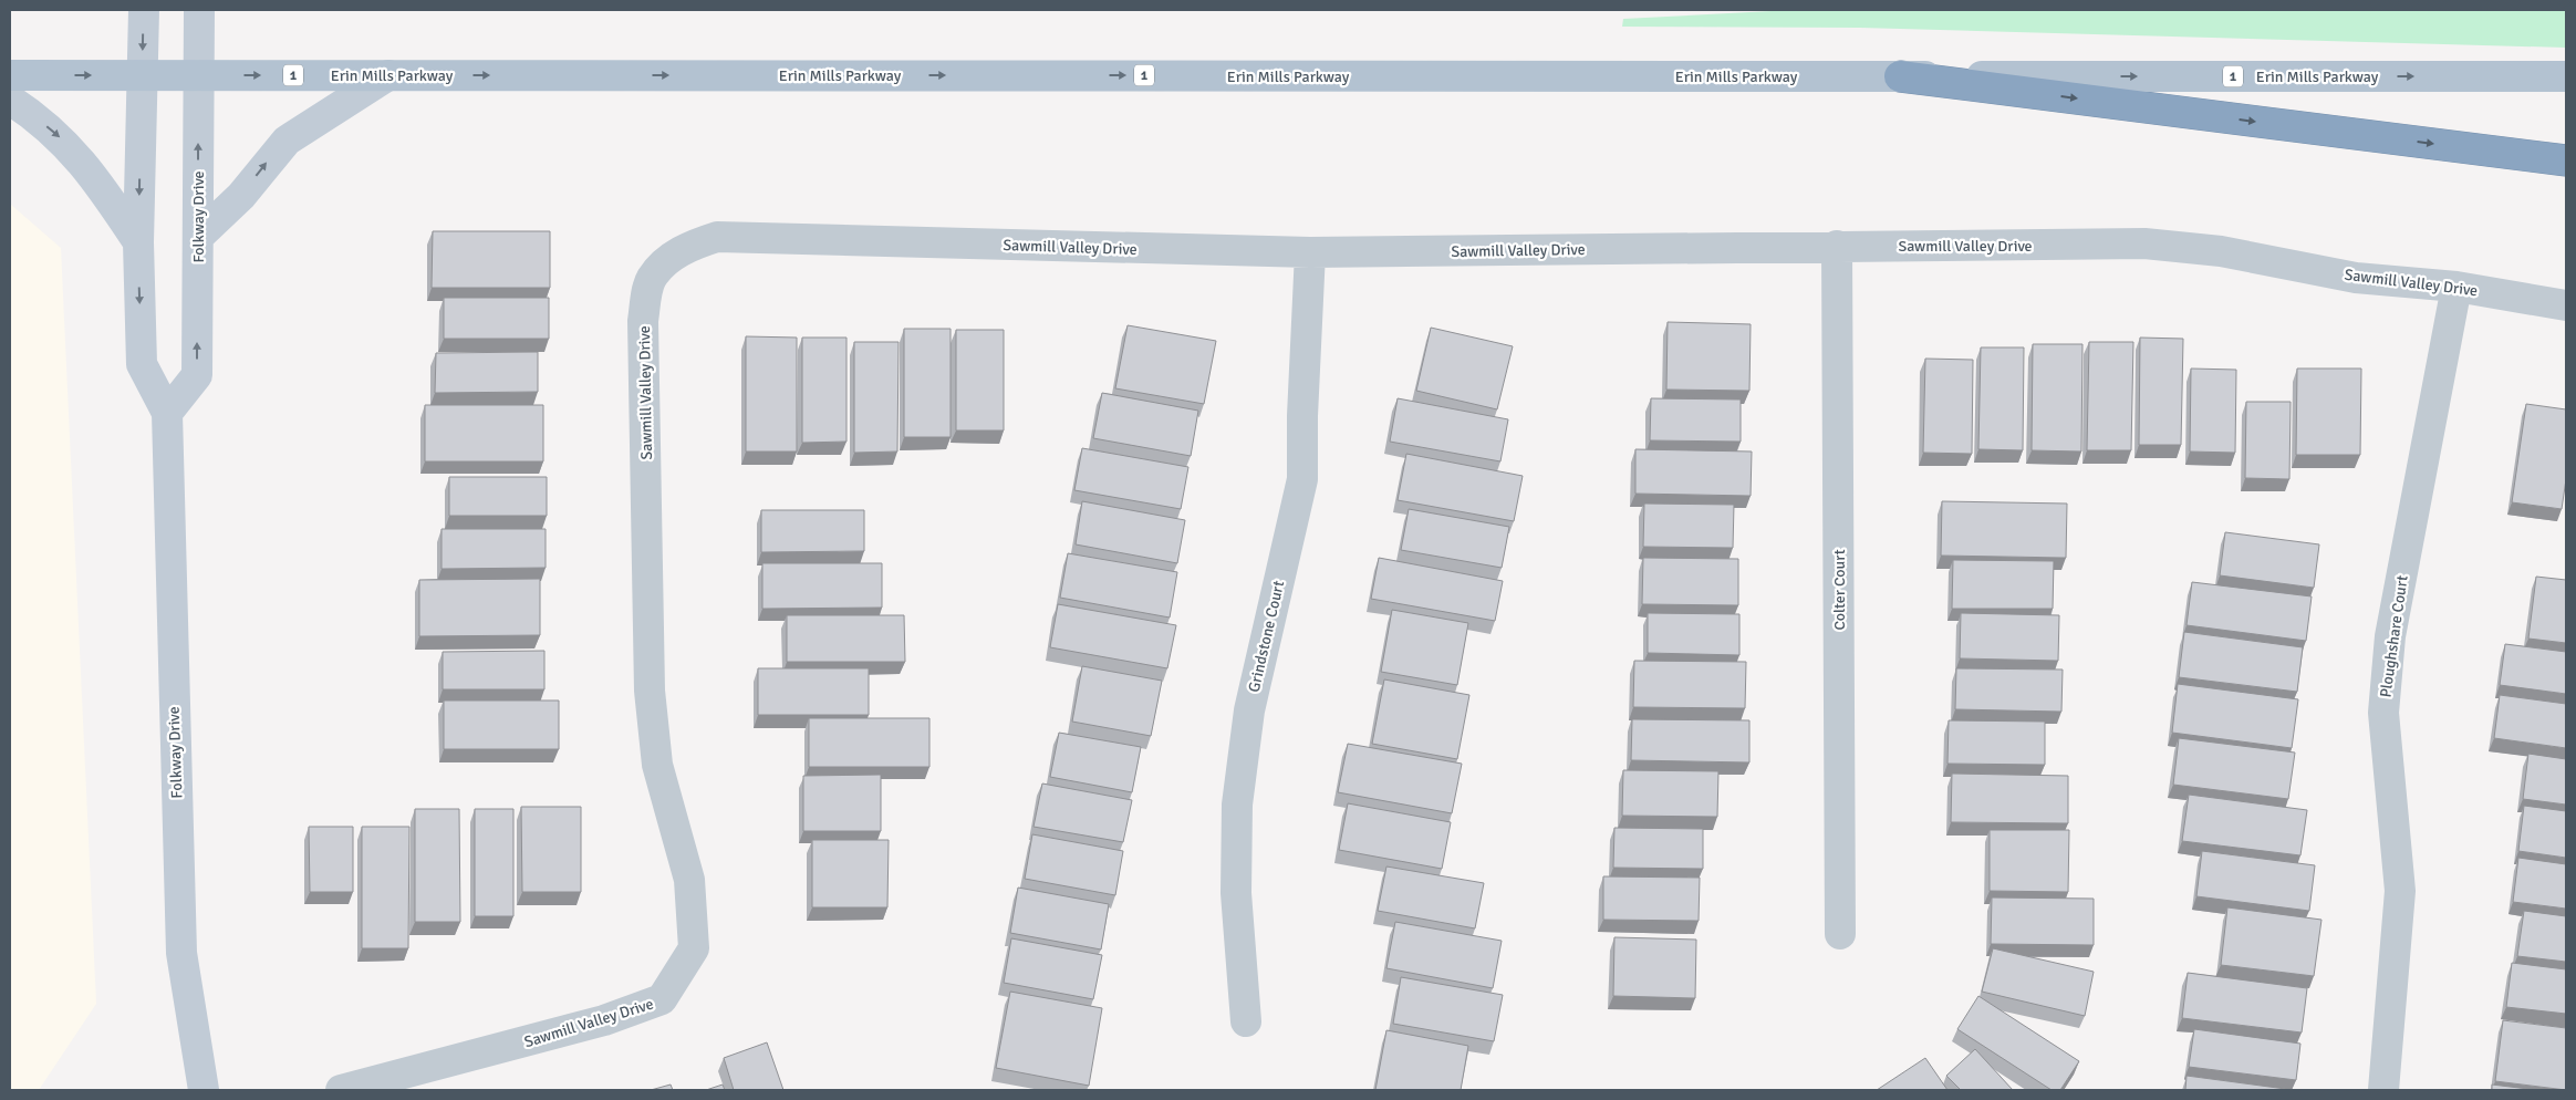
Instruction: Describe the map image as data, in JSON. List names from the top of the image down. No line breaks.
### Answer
{"streets":{"main road":["1","Erin Mills Parkway"],"street":["Folkway Drive","Sawmill Valley Drive","Colter Court","Grindstone Court","Ploughshare Court"]},"crossings":[["Erin Mills Parkway","Folkway Drive"],["Sawmill Valley Drive","Colter Court"],["Sawmill Valley Drive","Grindstone Court"],["Sawmill Valley Drive","Ploughshare Court"]],"one_way":["Erin Mills Parkway"]}
